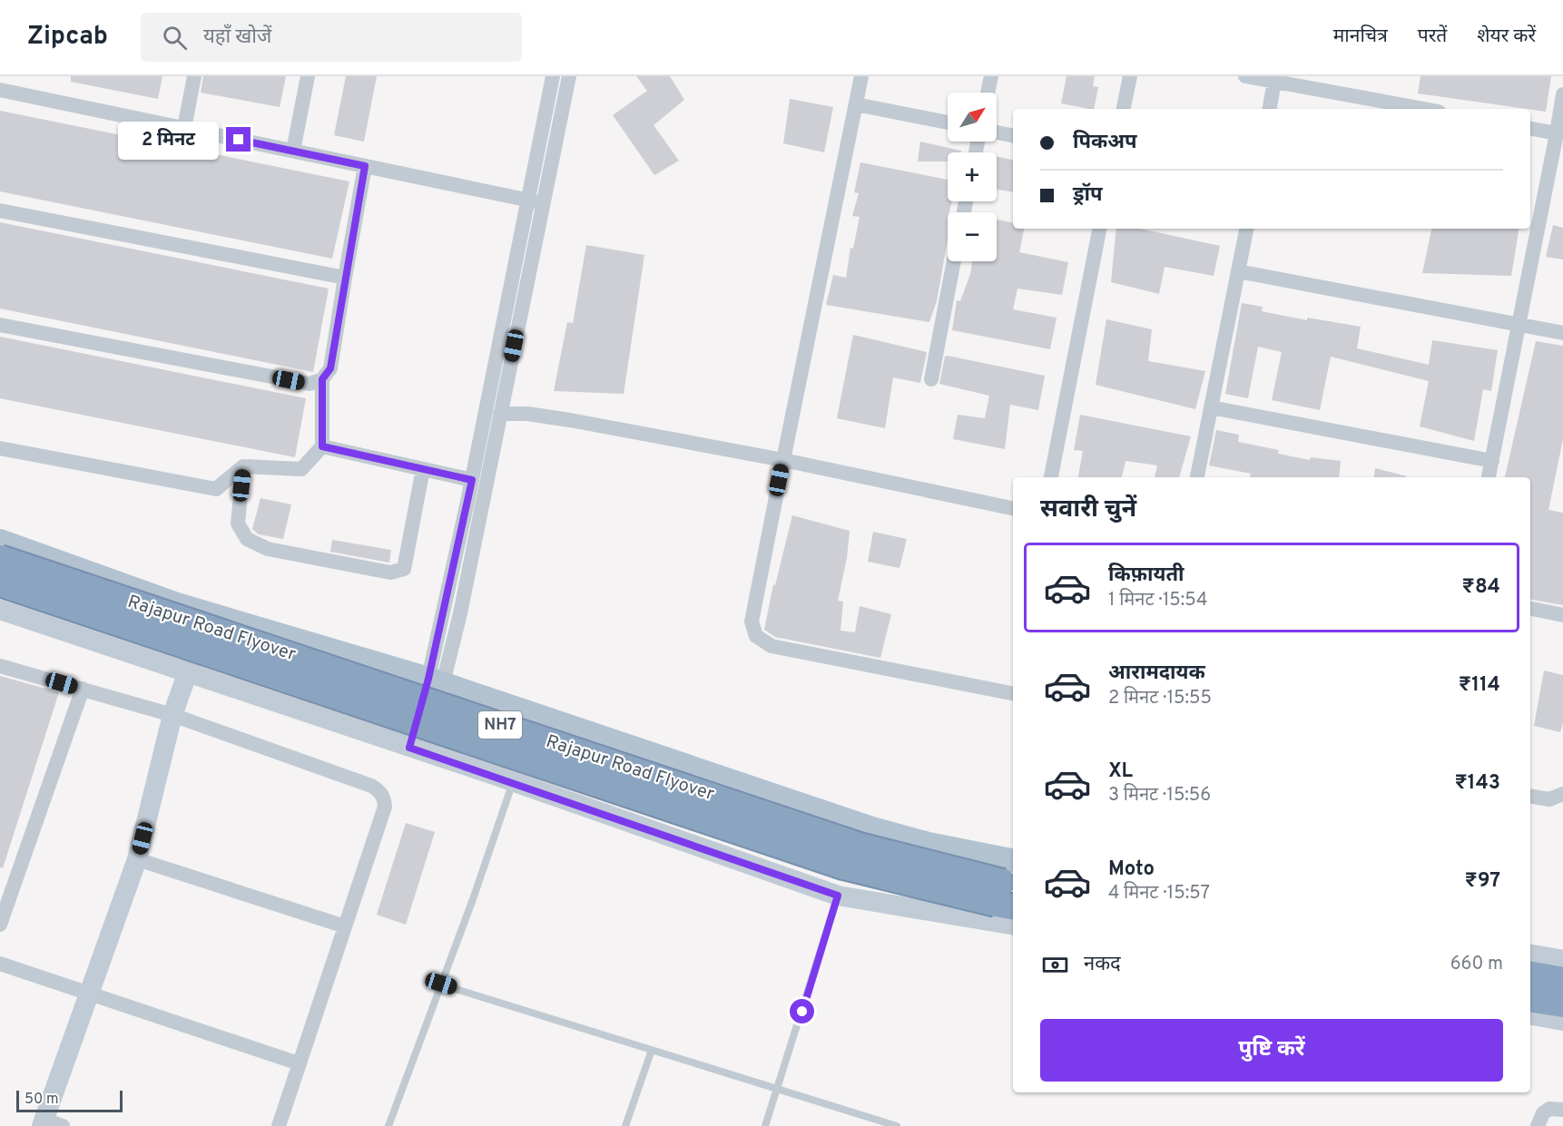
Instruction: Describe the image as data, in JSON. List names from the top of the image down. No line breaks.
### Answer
{"streets":{"highway":["Rajapur Road Flyover","NH7"]},"scale_bar":"50 m","north":"top right","page":{"header":"Zipcab","search":"यहाँ खोजें","nav":["मानचित्र","परतें","शेयर करें"],"map_buttons":["+","−"],"banner":["पिकअप","ड्रॉप"],"bubble":"2 मिनट","heading":"सवारी चुनें","list":[{"name":"किफ़ायती","note":"1 मिनट · 15:54","value":"₹84"},{"name":"आरामदायक","note":"2 मिनट · 15:55","value":"₹114"},{"name":"XL","note":"3 मिनट · 15:56","value":"₹143"},{"name":"Moto","note":"4 मिनट · 15:57","value":"₹97"}],"pay":["नकद","660 m"],"buttons":"पुष्टि करें","scale":"50 m"}}
